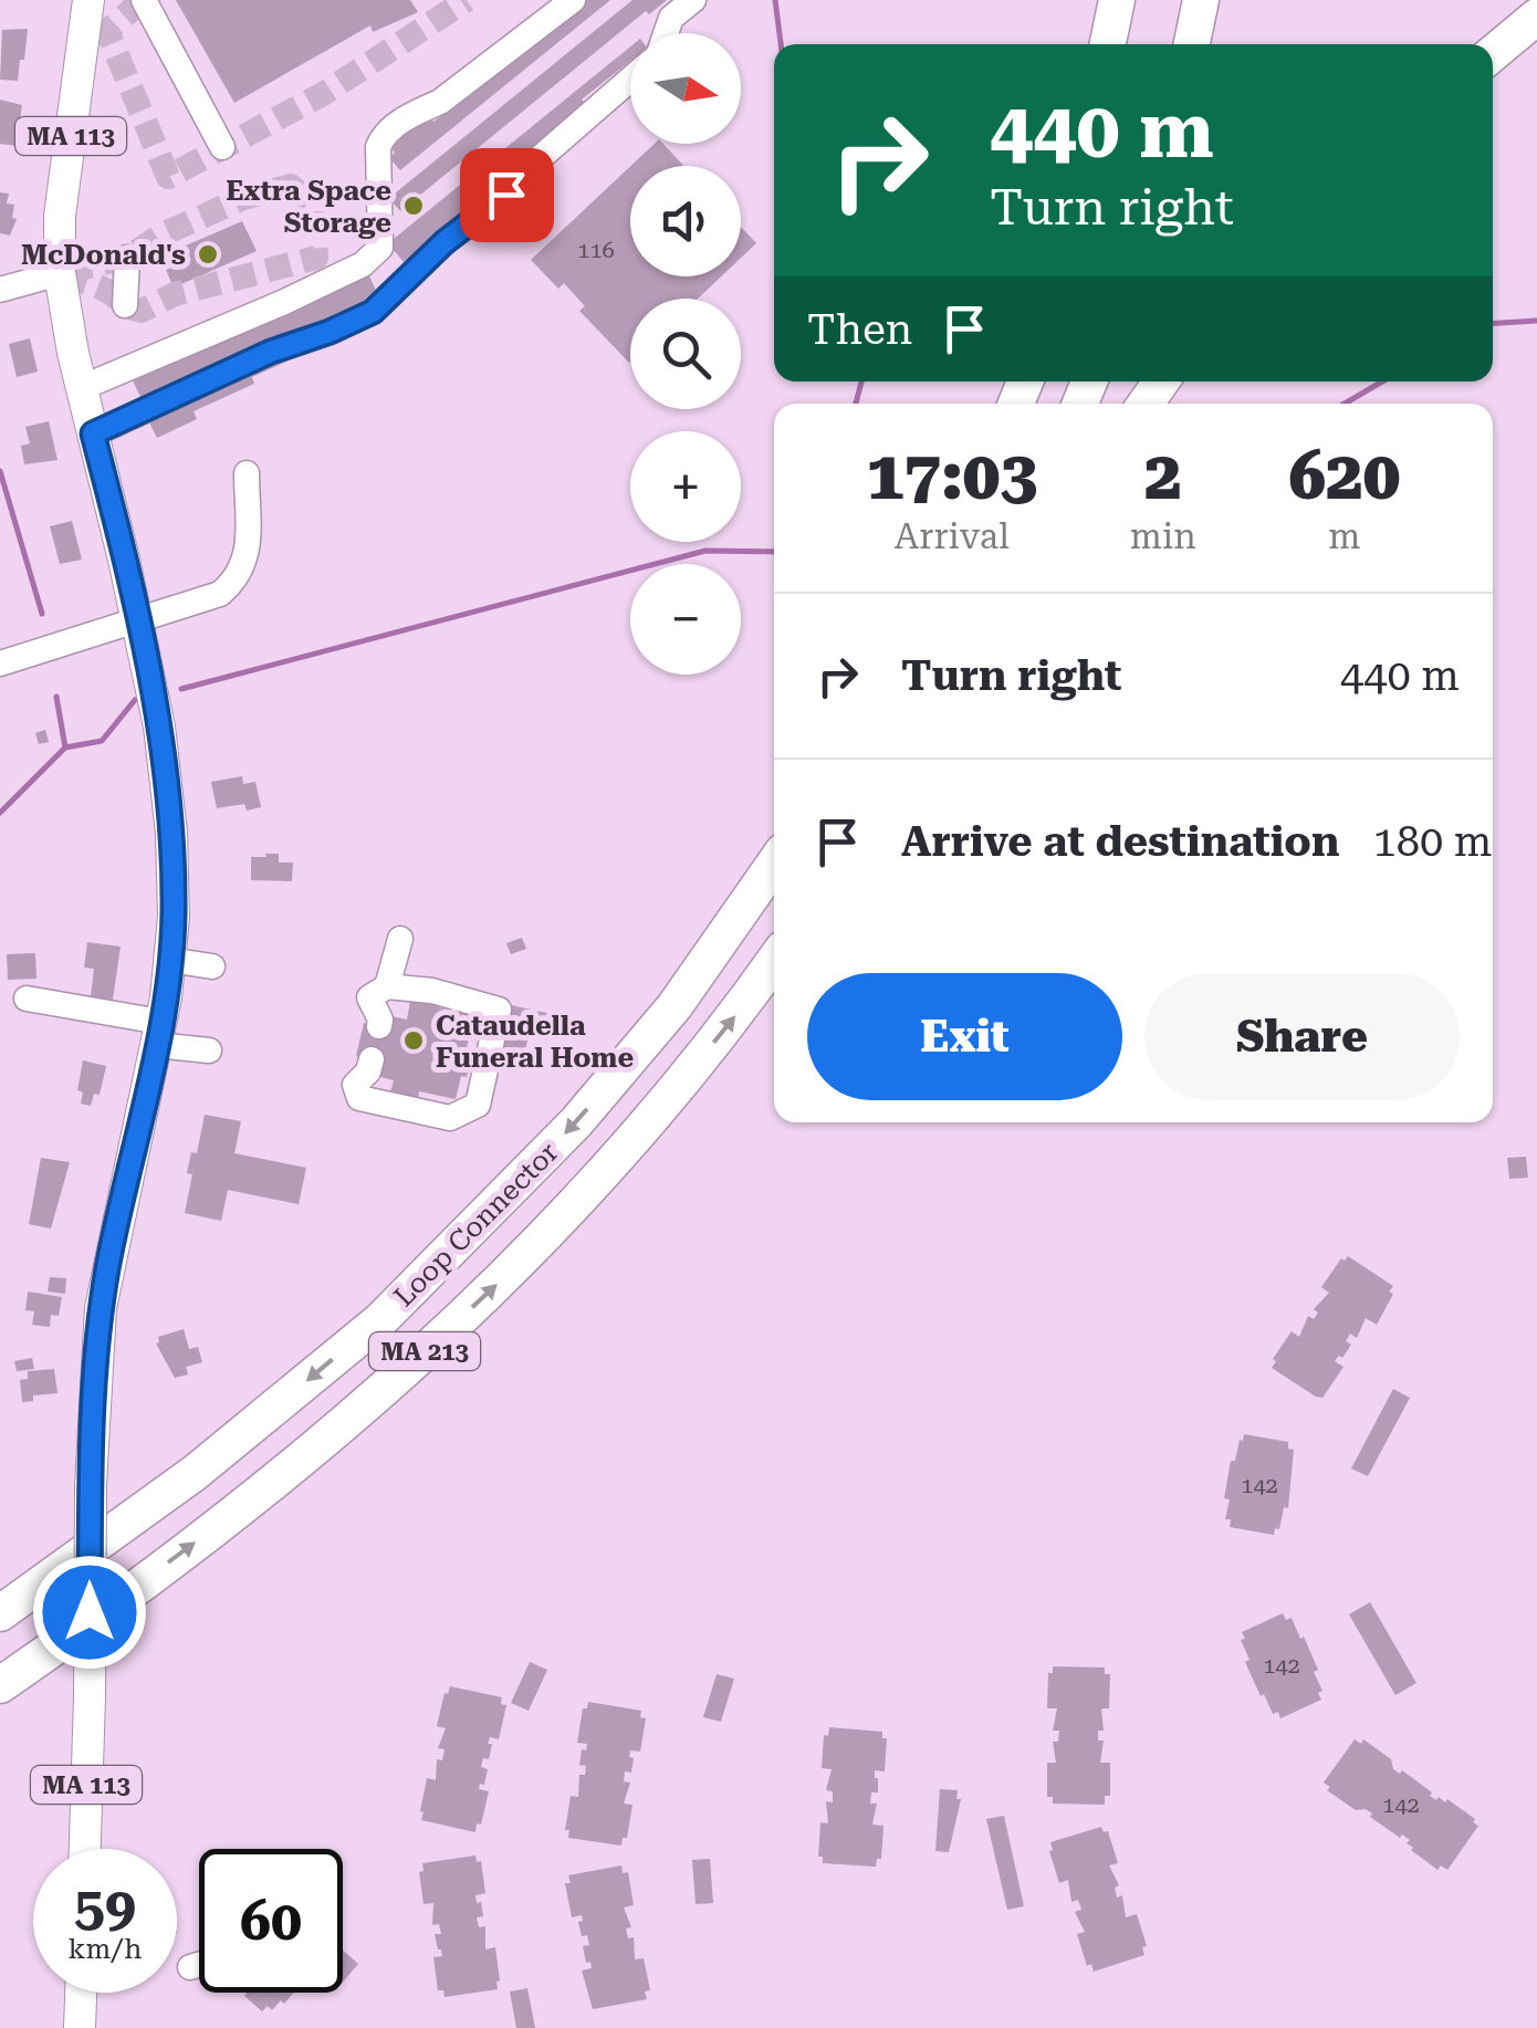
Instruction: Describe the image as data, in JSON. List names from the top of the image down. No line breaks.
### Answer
{"streets":{"highway":["Loop Connector","MA 213"],"main road":["MA 113"]},"places":["Extra Space Storage","McDonald's","Cataudella Funeral Home"],"house_numbers":["116","142","142","142"],"north":"right","page":{"map_buttons":["+","−"],"turn":["440 m","Turn right"],"then":"Then","eta":["17:03","Arrival","2","min","620","m"],"list":[{"name":"Turn right","value":"440 m"},{"name":"Arrive at destination","value":"180 m"}],"buttons":["Exit","Share"],"speed":"59 km/h","limit":"60"}}
